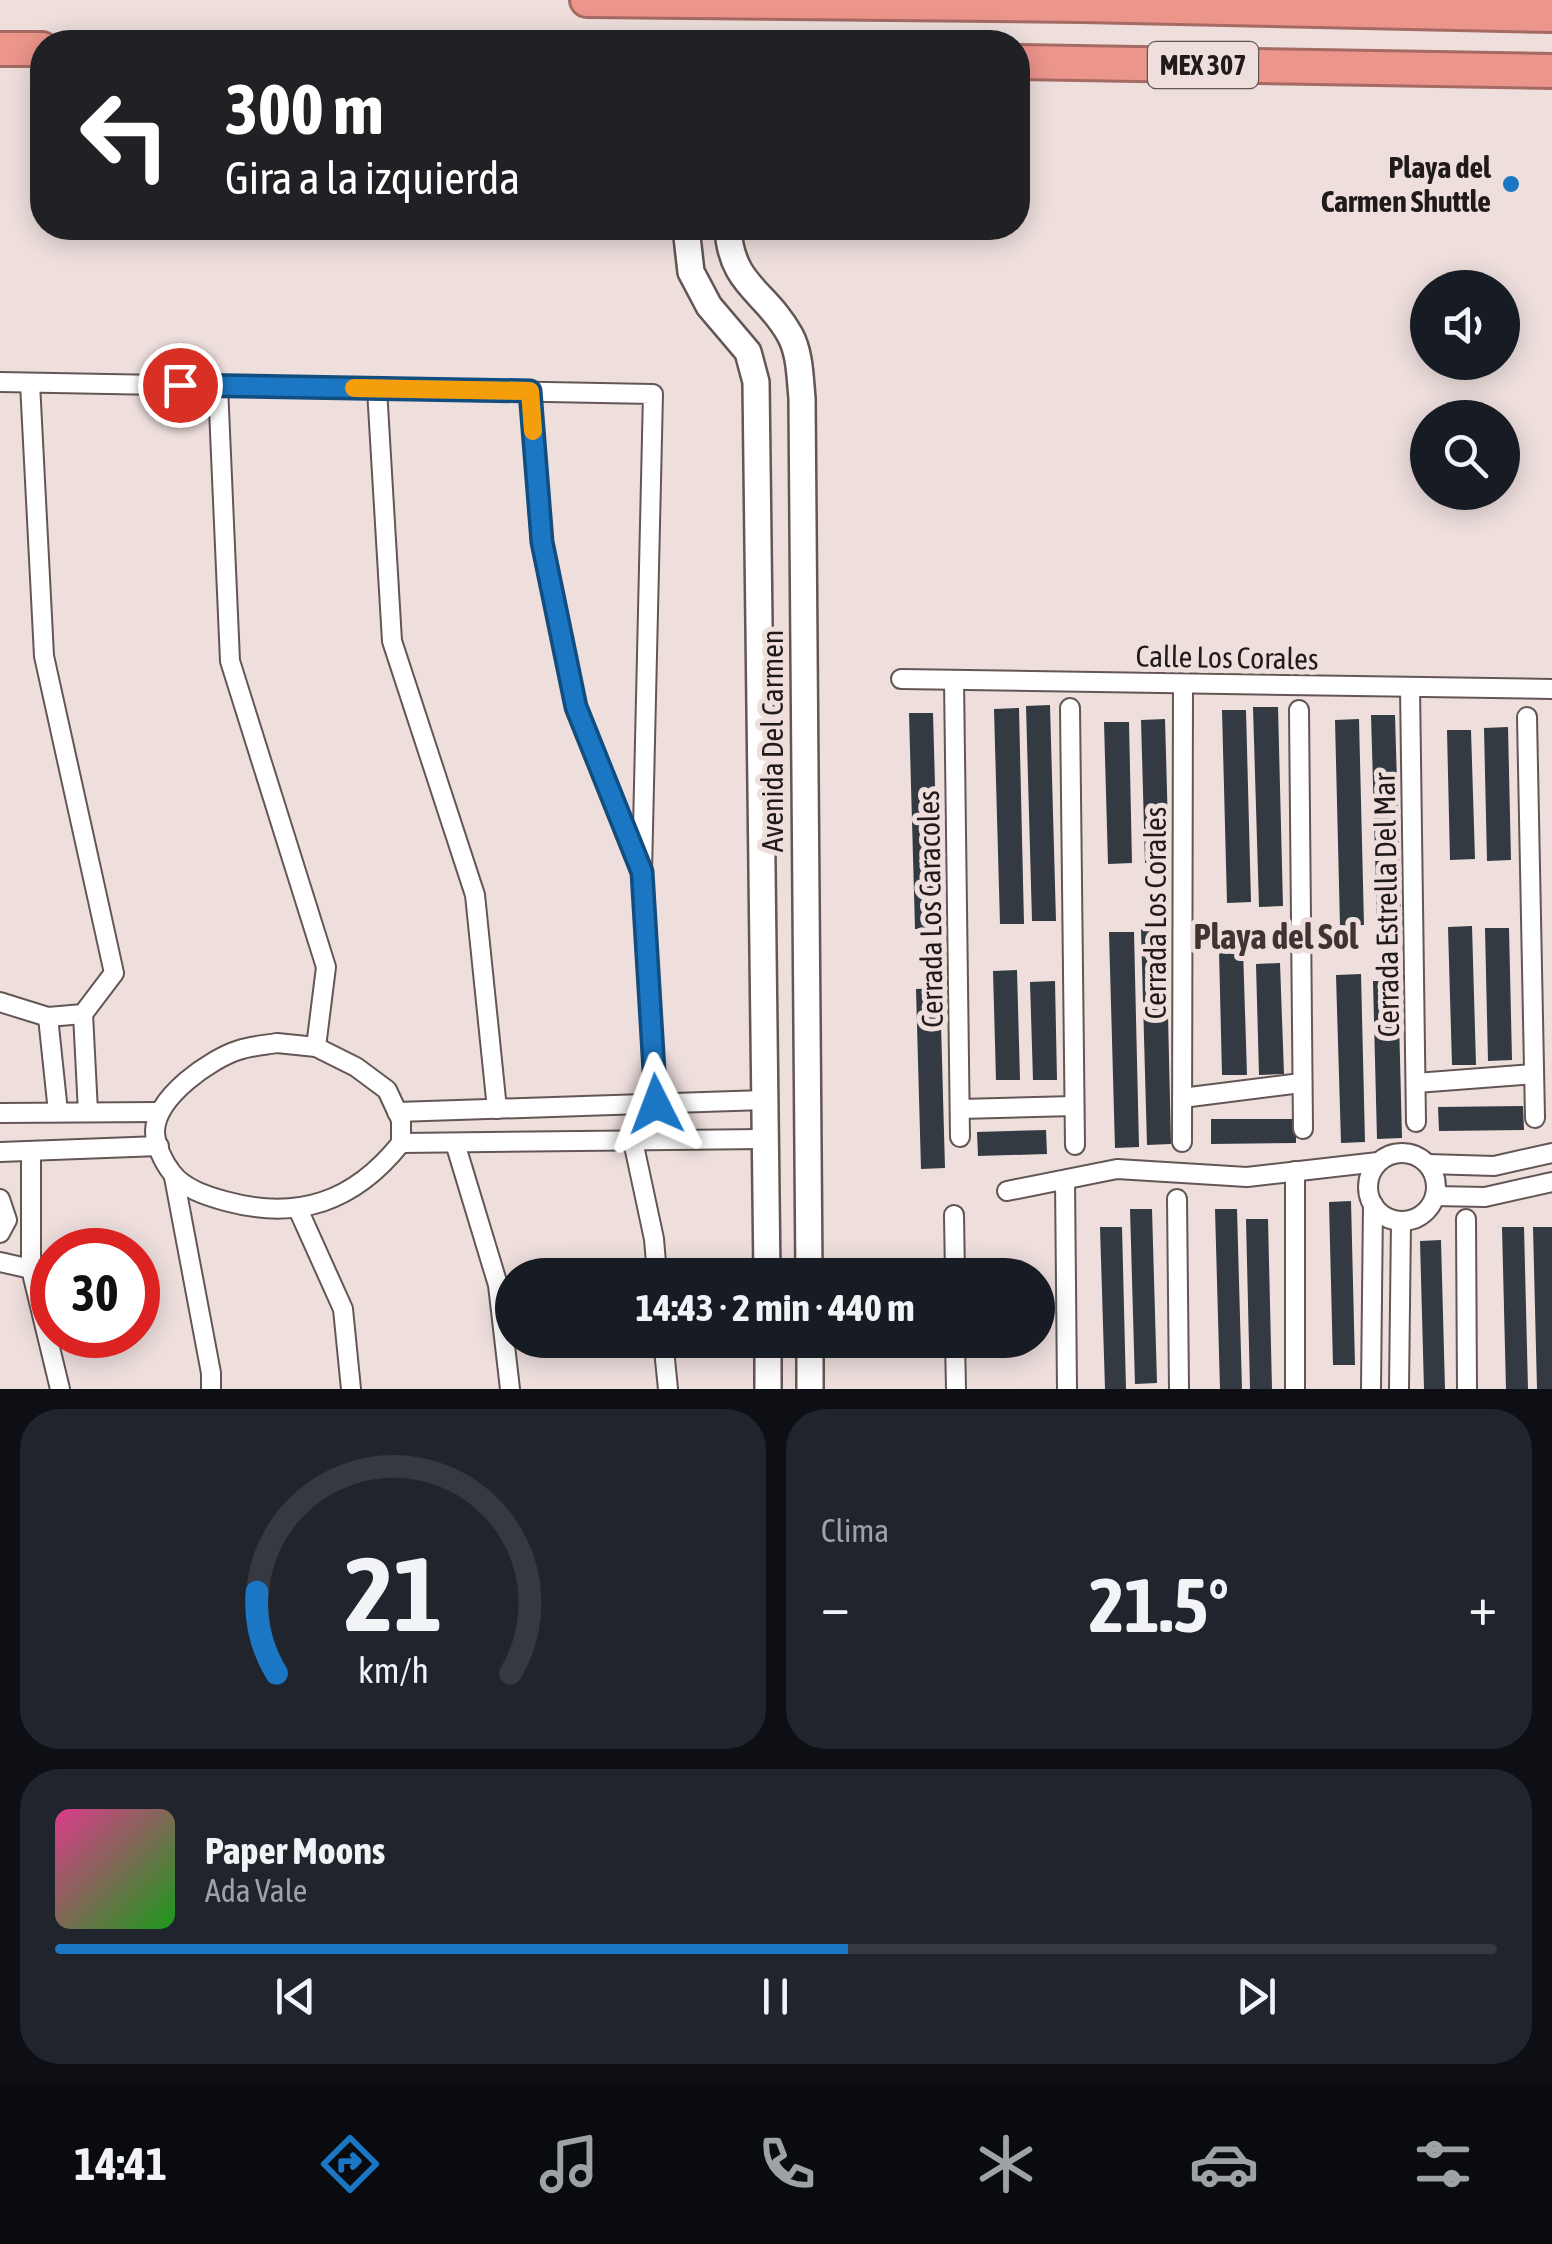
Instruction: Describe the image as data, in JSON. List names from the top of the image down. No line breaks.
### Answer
{"streets":{"highway":["MEX 307"],"main road":["Avenida Del Carmen"],"street":["Calle Los Corales","Cerrada Estrella Del Mar","Cerrada Los Caracoles","Cerrada Los Corales"]},"crossings":[["Calle Los Corales","Cerrada Estrella Del Mar"],["Calle Los Corales","Cerrada Los Caracoles"],["Calle Los Corales","Cerrada Los Corales"]],"districts":["Playa del Sol"],"places":["Playa del Carmen Shuttle"],"page":{"turn":["300 m","Gira a la izquierda"],"limit":"30","trip":"14:43 · 2 min · 440 m","tile":"Clima","heat":["−","21.5°","+"],"song":["Paper Moons","Ada Vale"],"tabs":"14:41","gauge":["21","km/h"]}}
